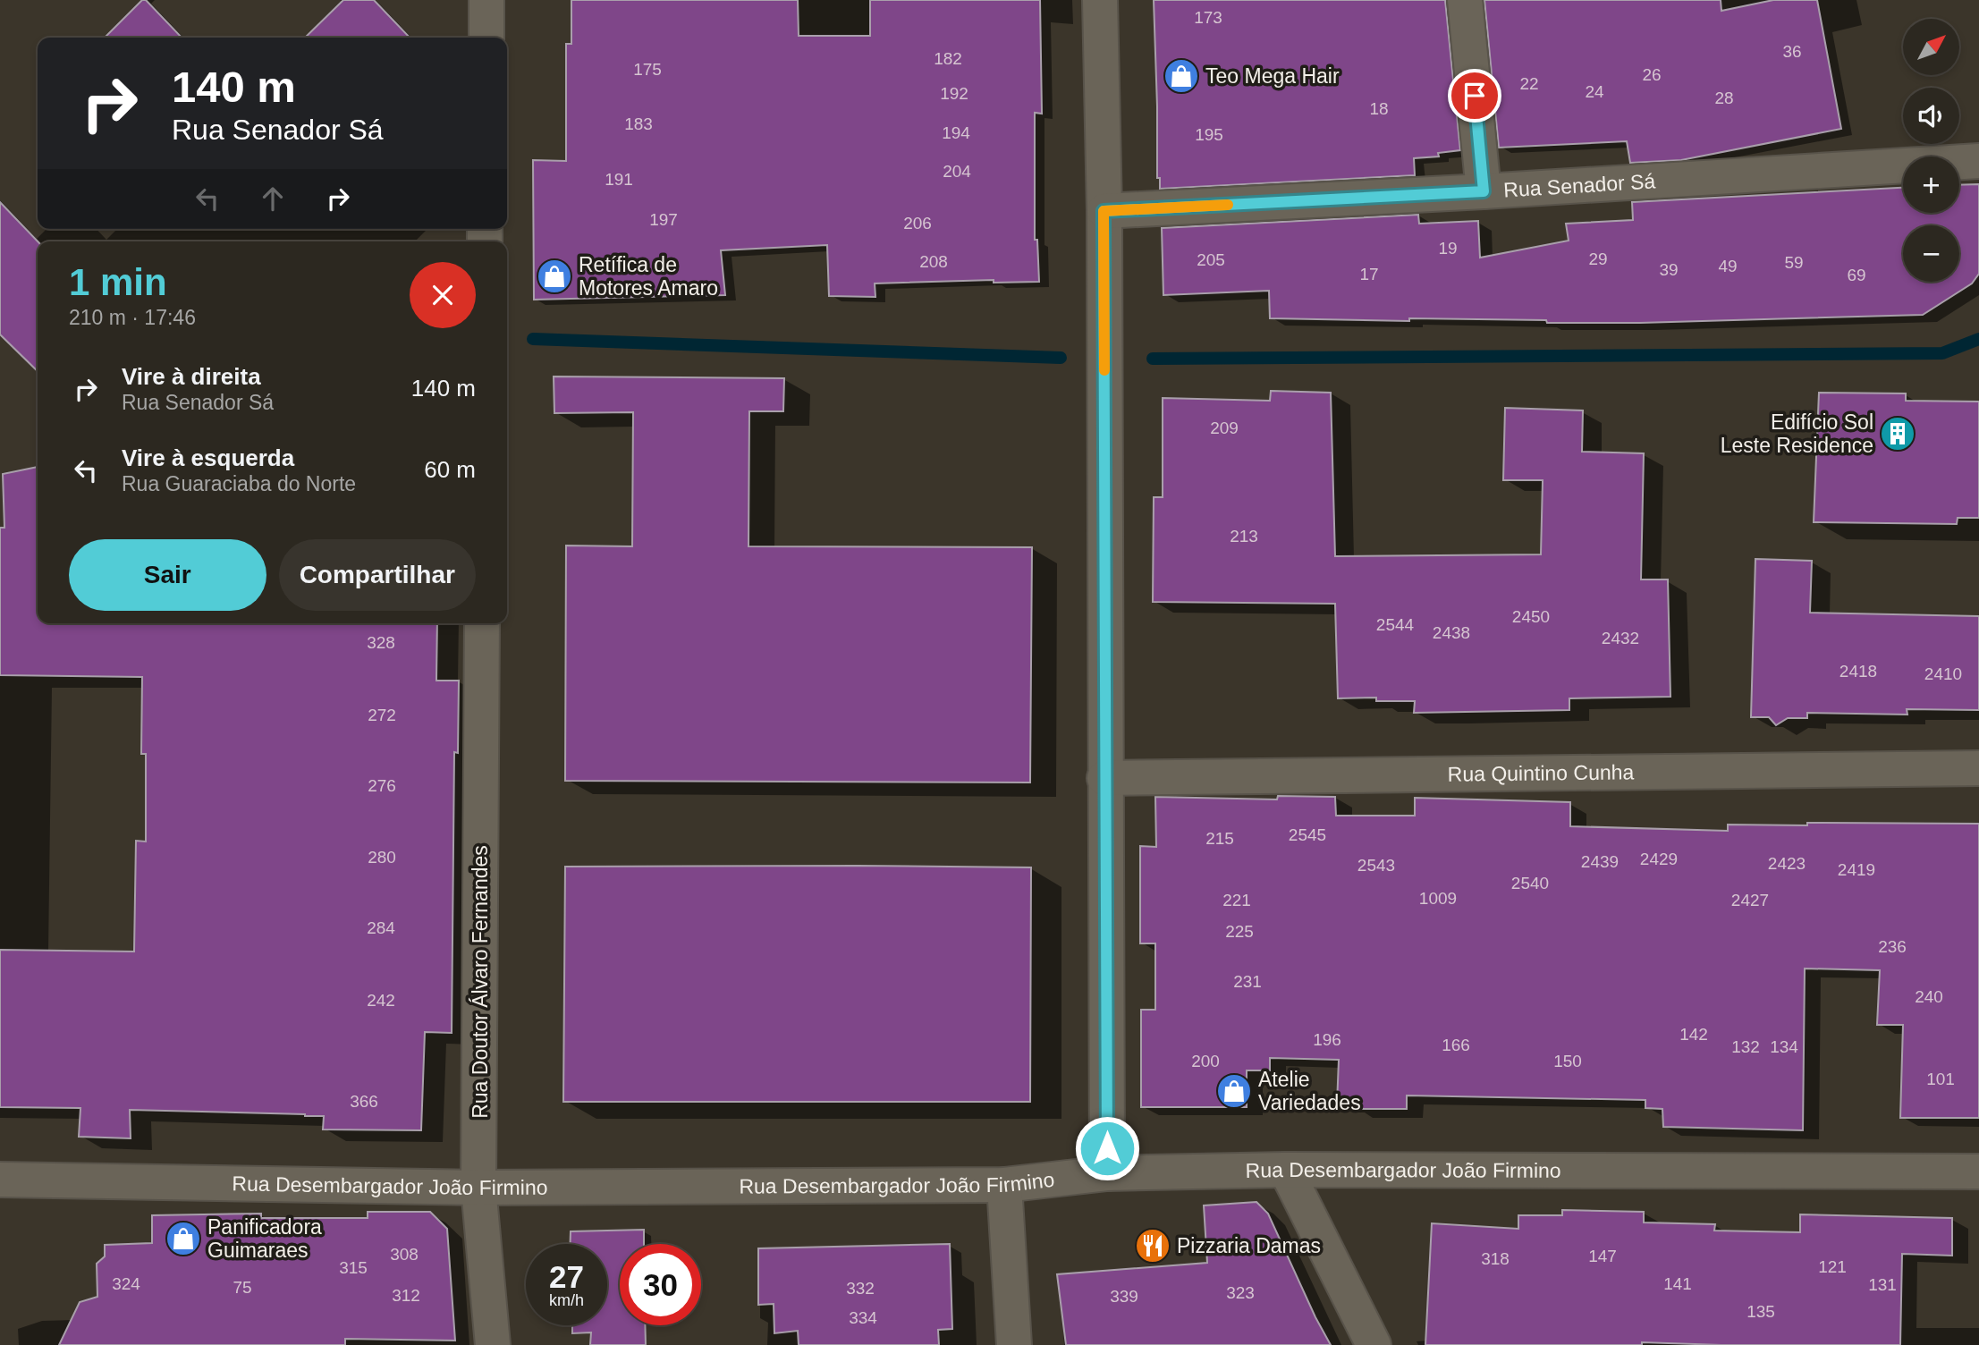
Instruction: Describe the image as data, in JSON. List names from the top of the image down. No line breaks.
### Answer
{"streets":{"street":["Rua Senador Sá","Rua Quintino Cunha","Rua Doutor Álvaro Fernandes","Rua Desembargador João Firmino"]},"crossings":[["Rua Doutor Álvaro Fernandes","Rua Desembargador João Firmino"]],"places":{"shop":["Teo Mega Hair","Retífica de Motores Amaro","Atelie Variedades","Panificadora Guimaraes"],"building":["Edifício Sol Leste Residence"],"restaurant":["Pizzaria Damas"]},"house_numbers":["173","36","182","175","26","22","24","192","28","18","183","194","195","204","191","197","206","19","29","205","208","59","49","39","17","69","209","213","2450","2544","2438","2432","328","2418","2410","272","276","2545","215","280","2429","2439","2423","2543","2419","2540","1009","221","2427","284","225","236","231","240","242","142","196","166","132","134","200","150","101","366","308","147","318","121","315","324","141","131","75","332","323","312","339","135","334"],"north":"top right","page":{"map_buttons":["+","−"],"turn":["140 m","Rua Senador Sá"],"heading":["1 min","210 m · 17:46"],"list":[{"name":"Vire à direita","note":"Rua Senador Sá","value":"140 m"},{"name":"Vire à esquerda","note":"Rua Guaraciaba do Norte","value":"60 m"}],"buttons":["Sair","Compartilhar"],"speed":"27 km/h","limit":"30"}}
